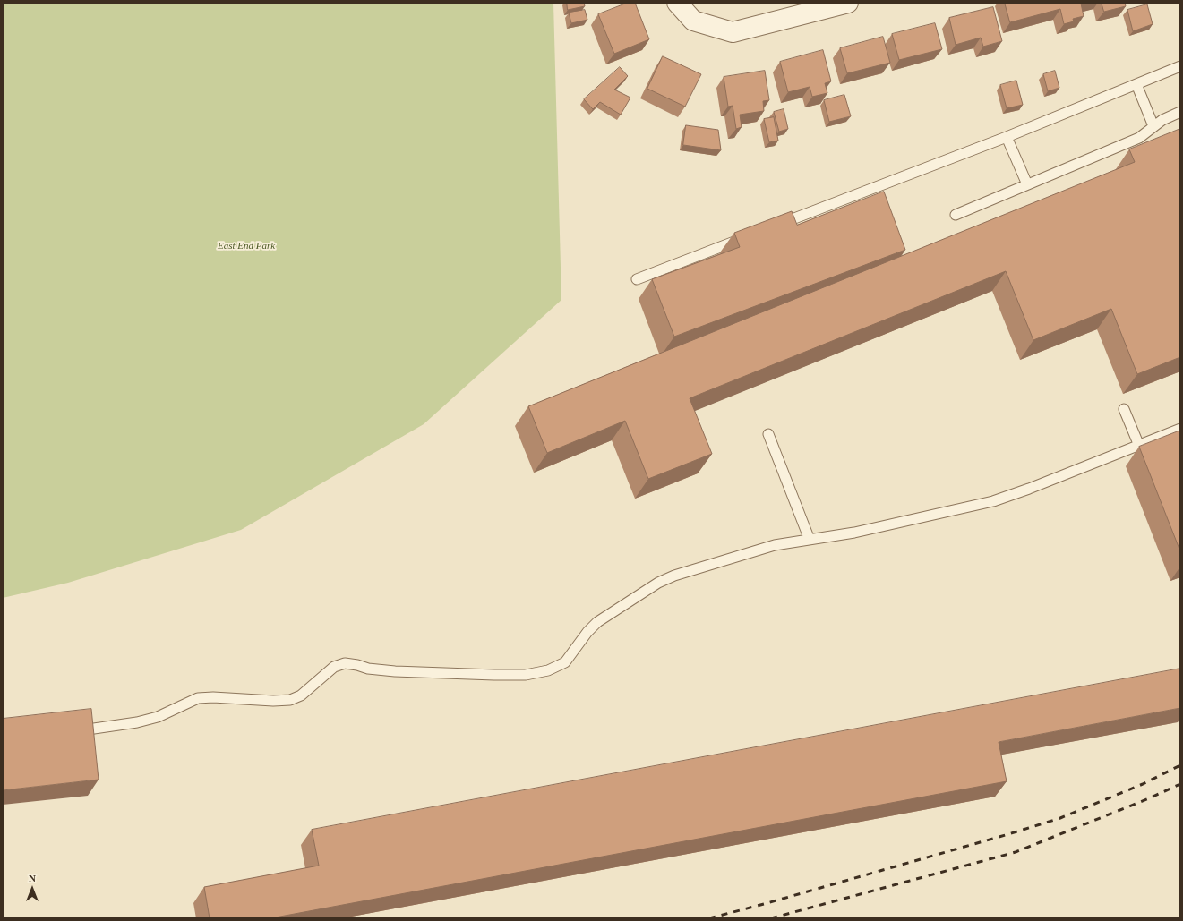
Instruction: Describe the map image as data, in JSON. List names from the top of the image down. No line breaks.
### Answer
{"parks":["East End Park"],"north":"top"}
